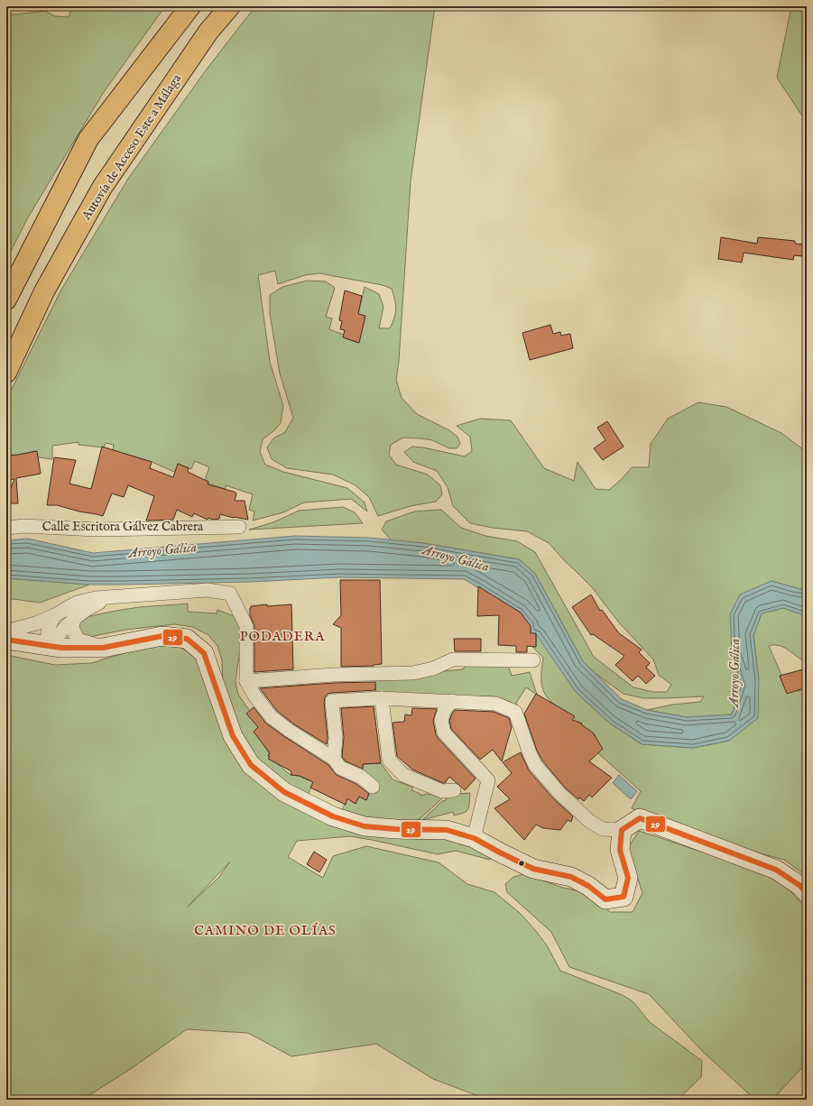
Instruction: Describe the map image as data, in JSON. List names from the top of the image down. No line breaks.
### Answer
{"streets":{"highway":["Autovía de Acceso Este a Málaga"],"street":["Calle Escritora Gálvez Cabrera"]},"districts":["PODADERA","CAMINO DE OLÍAS"],"water":["Arroyo Gálica"],"lines":["transit line 29"]}
